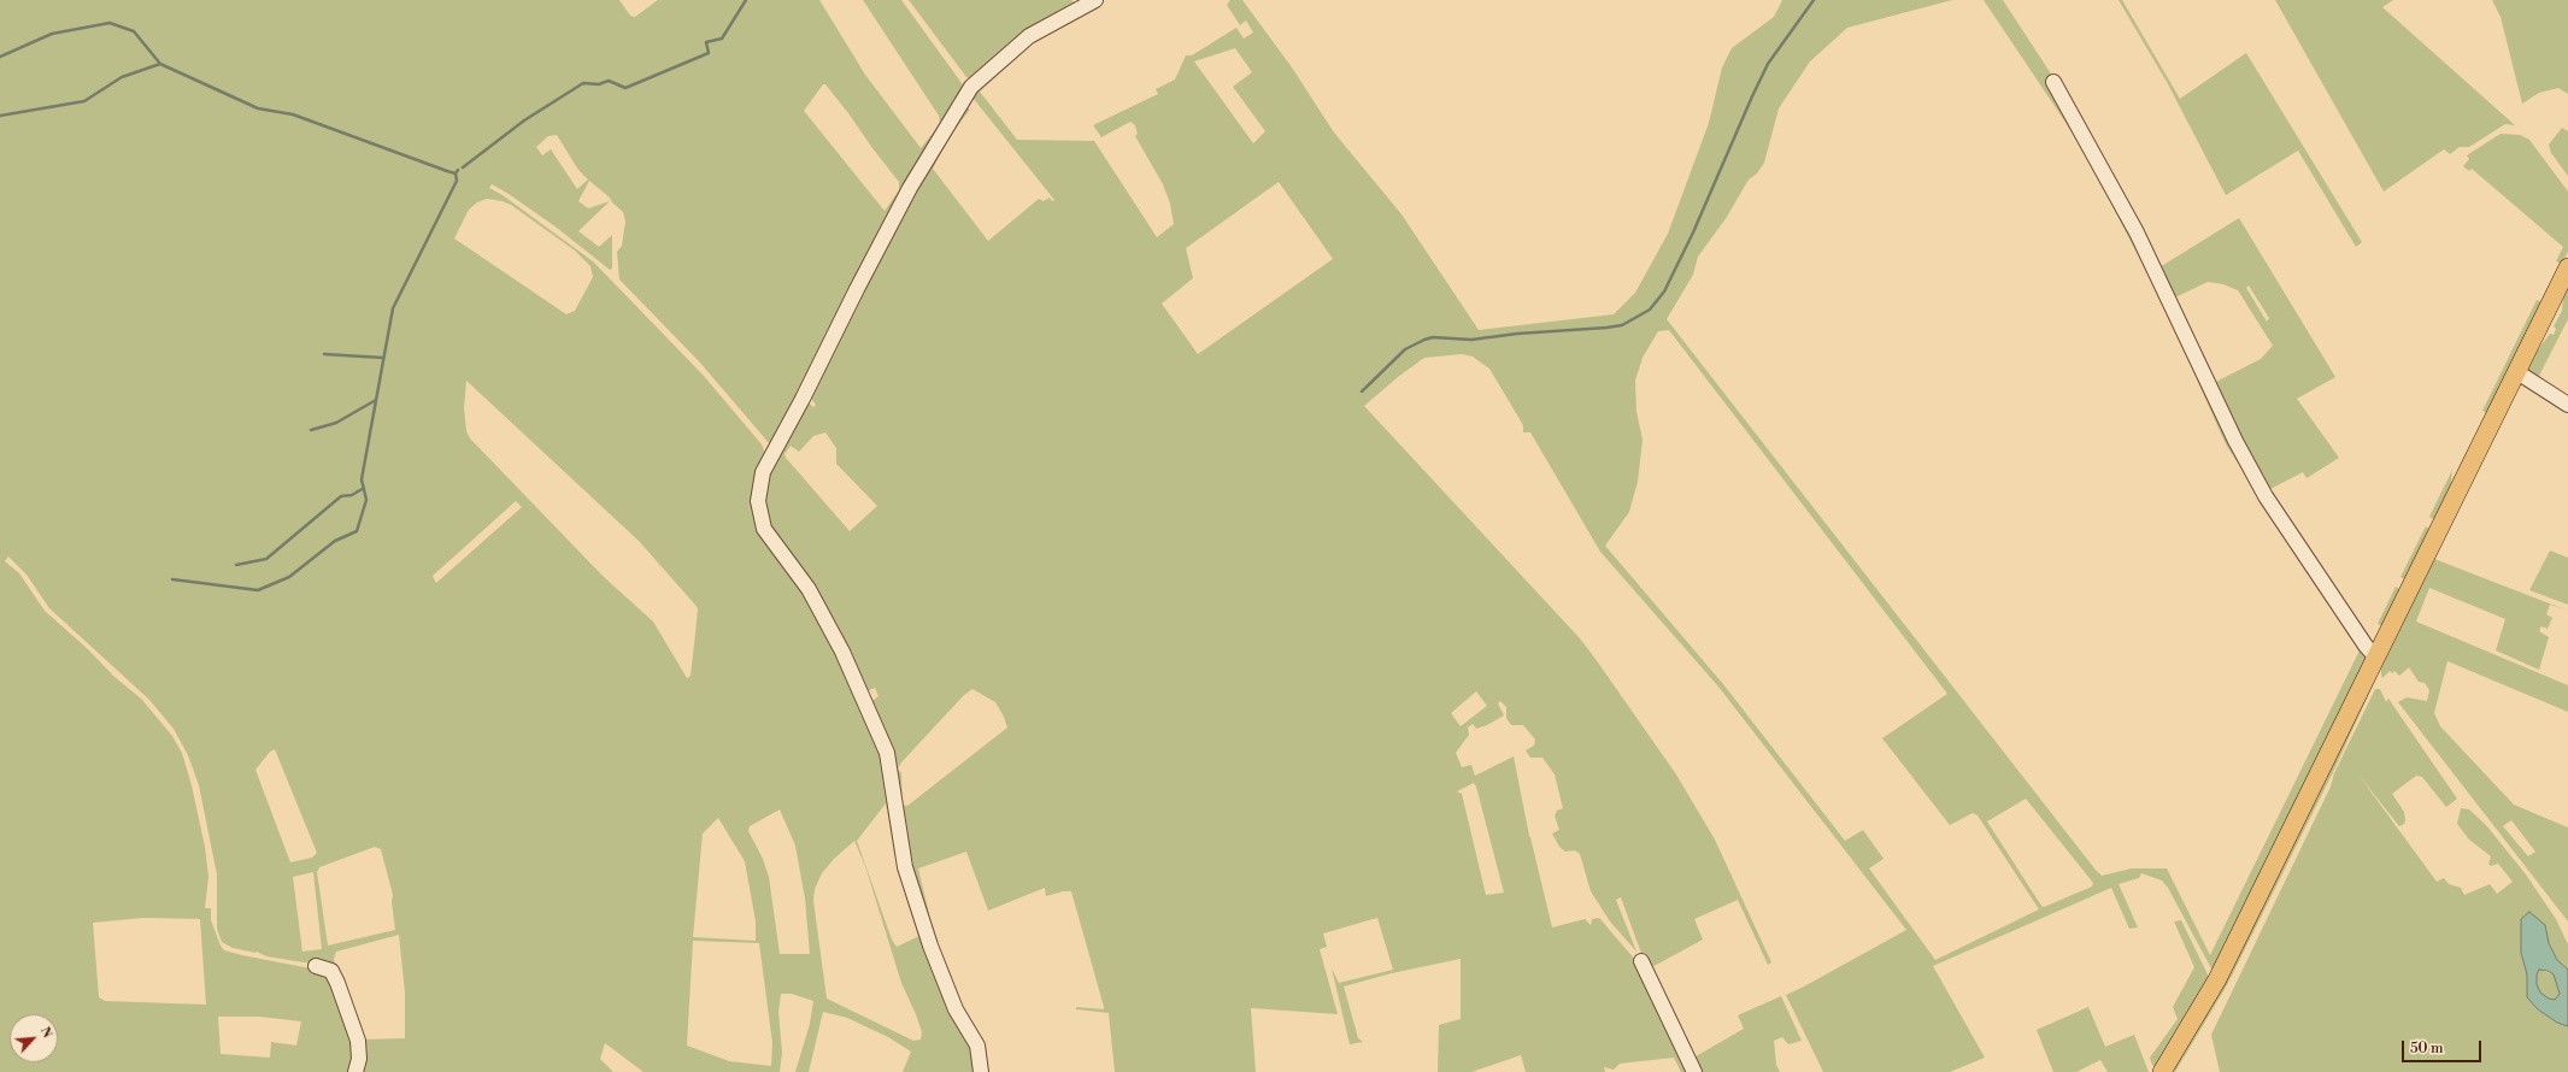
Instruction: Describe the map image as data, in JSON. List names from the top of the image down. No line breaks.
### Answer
{"scale_bar":"50 m","north":"top right"}
